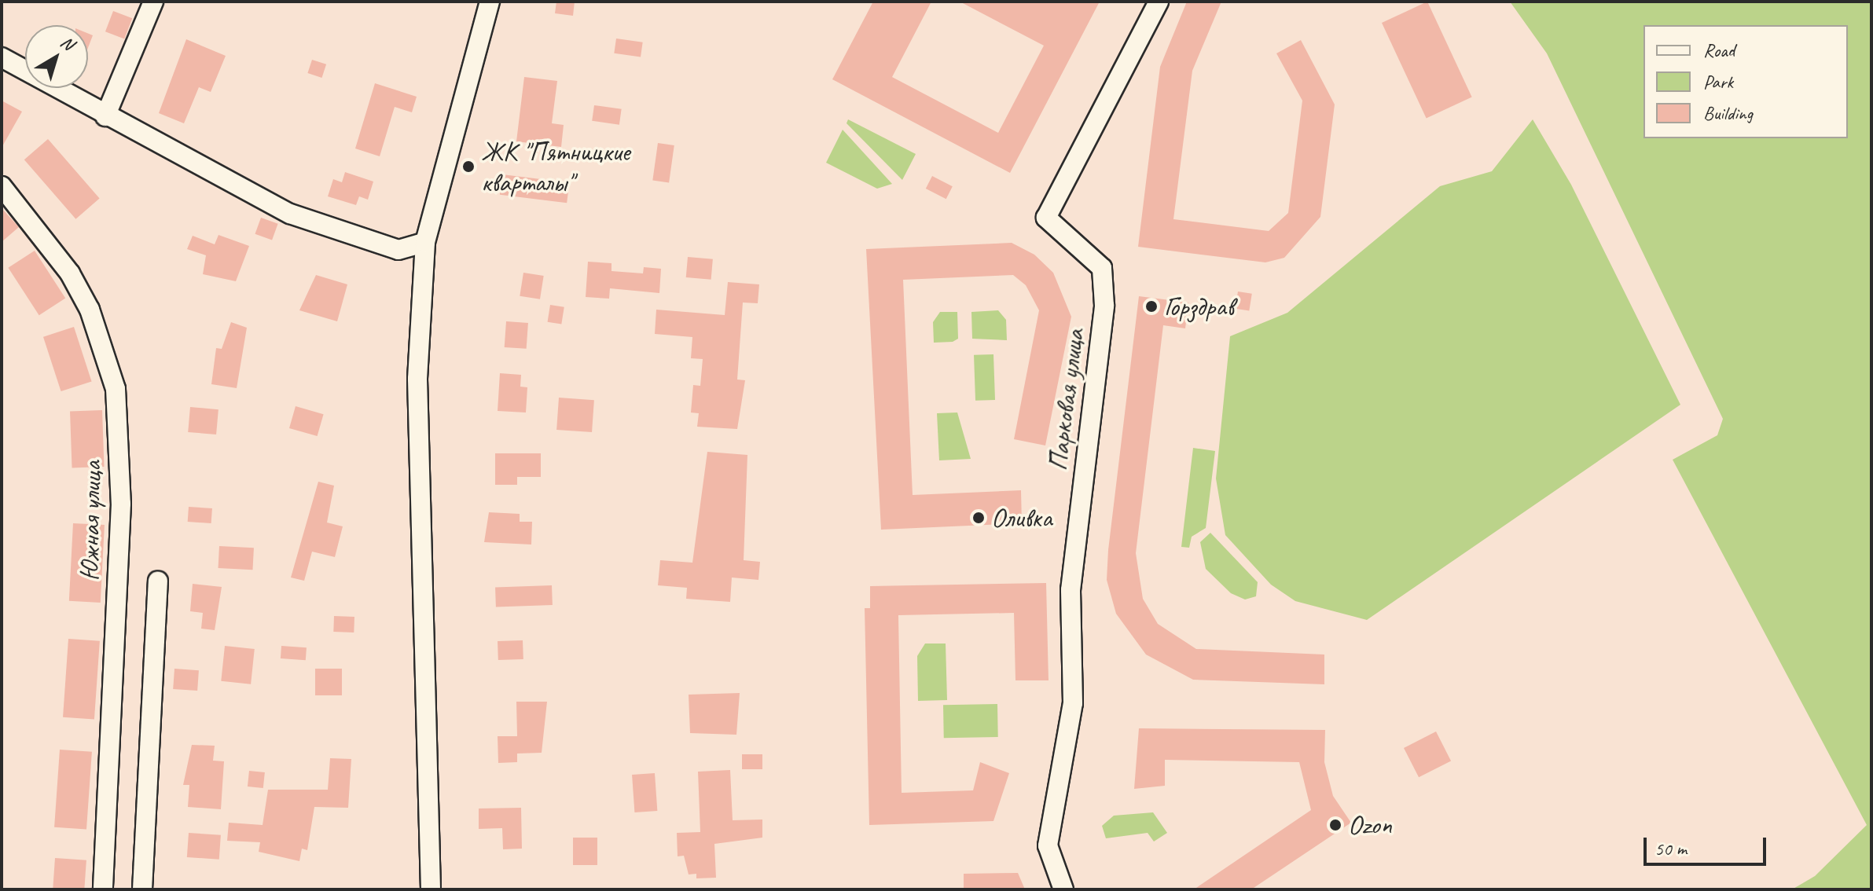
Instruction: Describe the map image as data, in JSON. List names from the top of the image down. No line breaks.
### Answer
{"streets":{"street":["Парковая улица","Южная улица"]},"places":["ЖК \"Пятницкие кварталы\"","Горздрав","Оливка","Ozon"],"legend":["Road","Park","Building"],"scale_bar":"50 m","north":"top right"}
